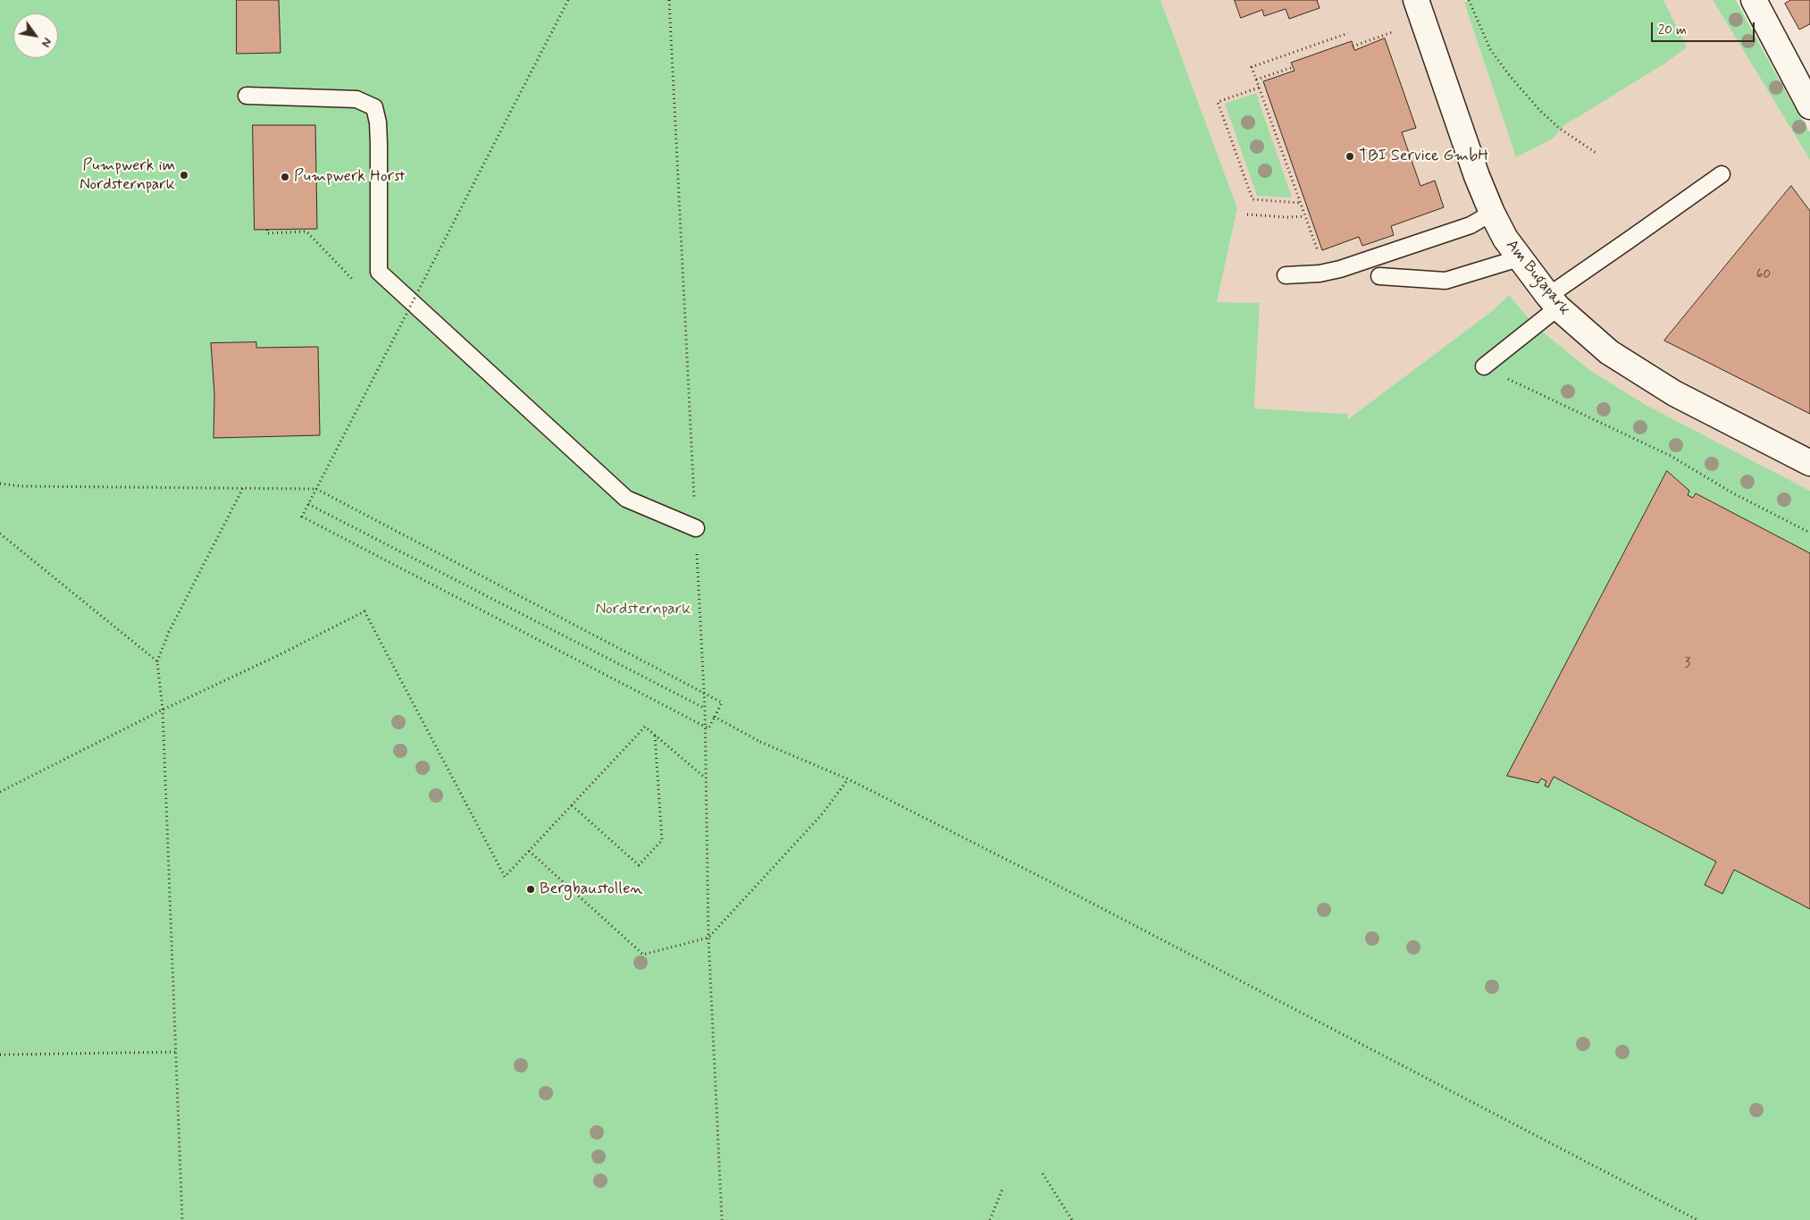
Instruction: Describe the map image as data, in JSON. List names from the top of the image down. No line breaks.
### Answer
{"streets":{"street":["Am Bugapark"]},"parks":["Nordsternpark"],"places":["TBI Service GmbH","Pumpwerk im Nordsternpark","Pumpwerk Horst","Bergbaustollen"],"house_numbers":["60","3"],"scale_bar":"20 m","north":"bottom right"}
